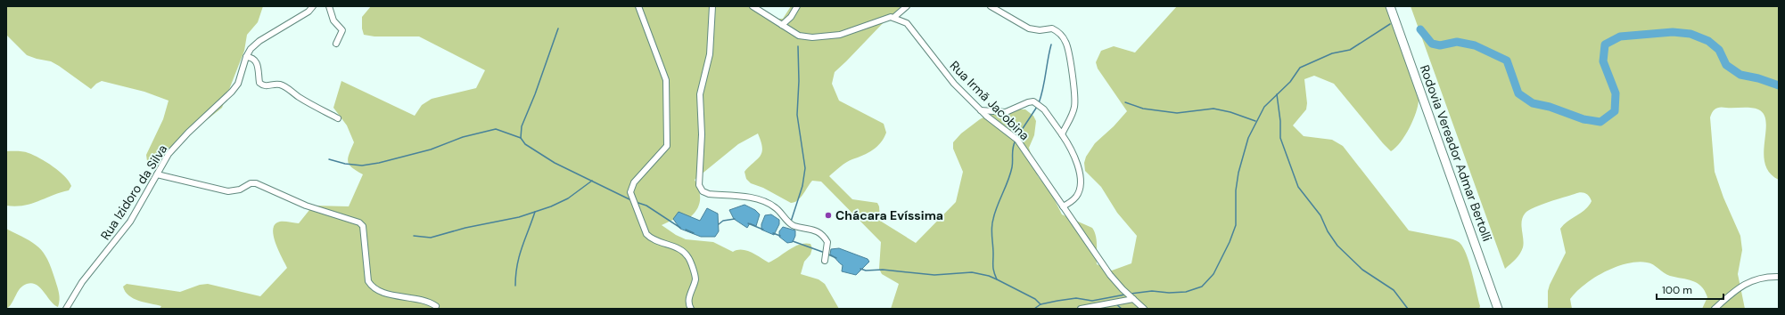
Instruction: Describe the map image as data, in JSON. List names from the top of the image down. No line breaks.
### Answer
{"streets":{"highway":["Rodovia Vereador Admar Bertolli"],"street":["Rua Irmã Jacobina","Rua Izidoro da Silva"]},"places":["Chácara Evíssima"],"scale_bar":"100 m"}
